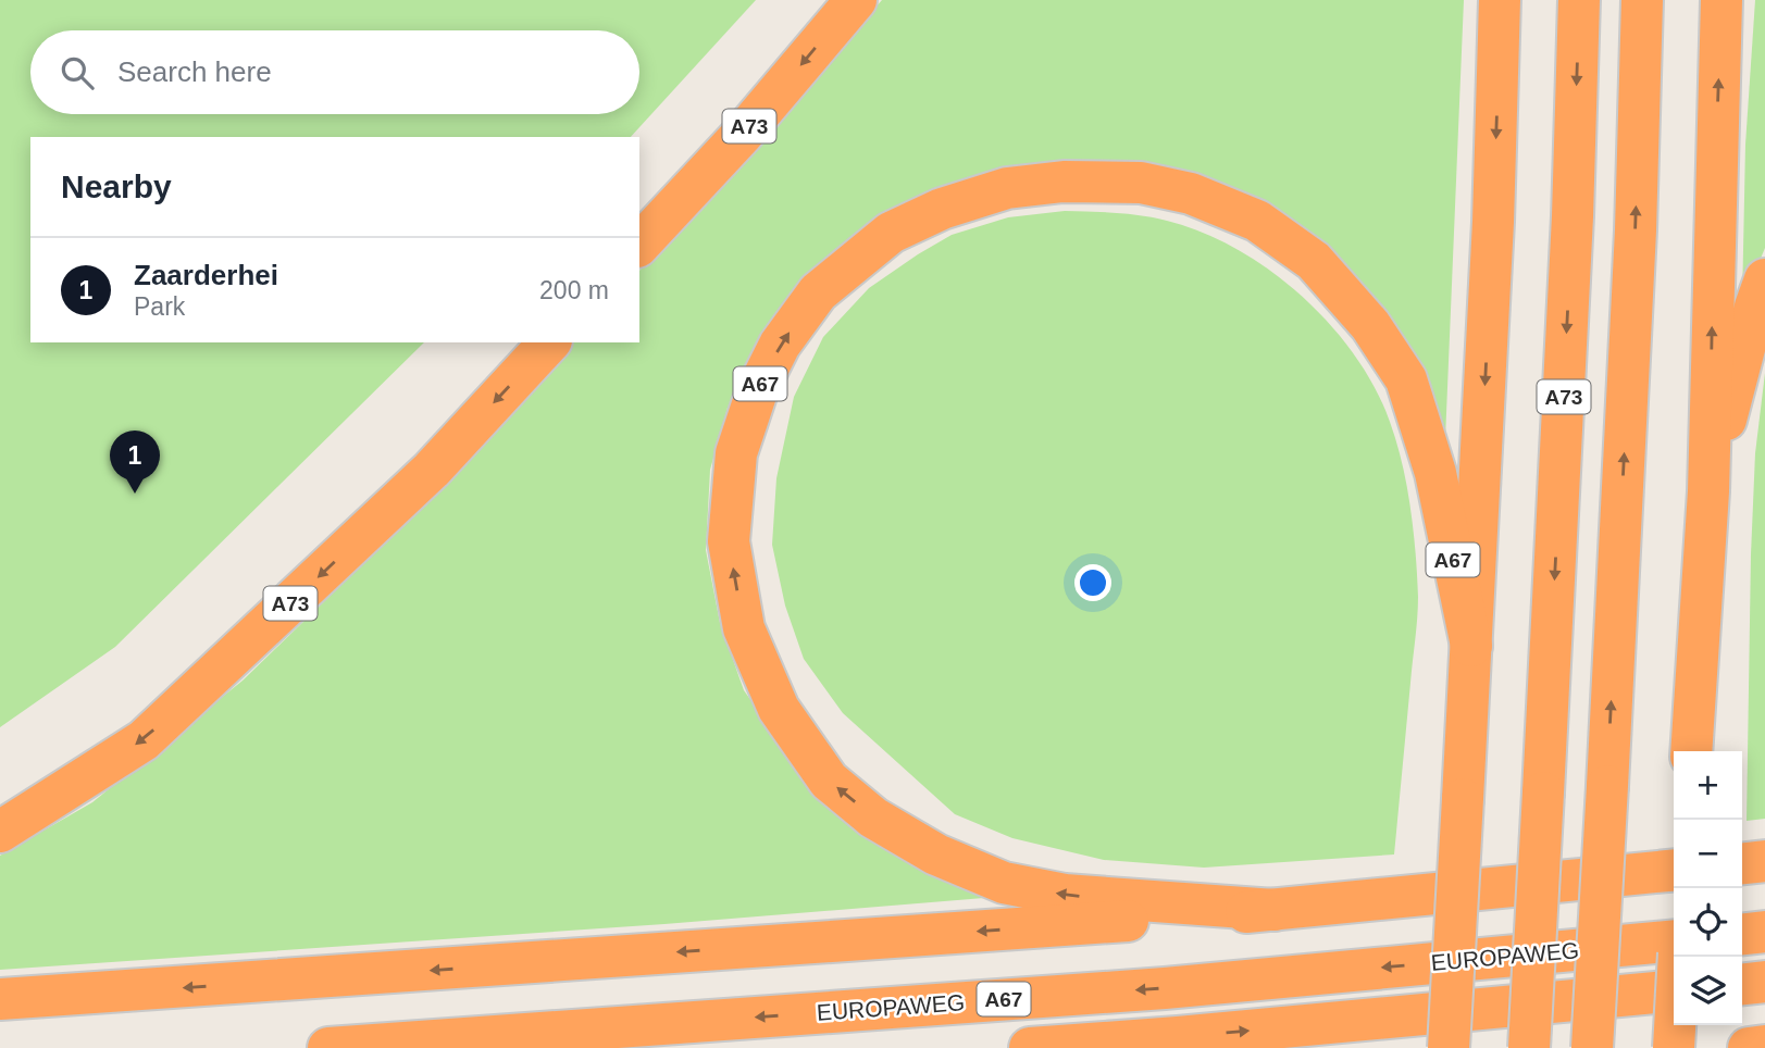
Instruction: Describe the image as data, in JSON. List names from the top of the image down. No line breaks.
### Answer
{"streets":{"highway":["A73","A67","EUROPAWEG"]},"page":{"search":"Search here","heading":"Nearby","list":[{"mark":"1","name":"Zaarderhei","note":"Park","value":"200 m"}],"pins":"1","map_buttons":["+","−"]}}
